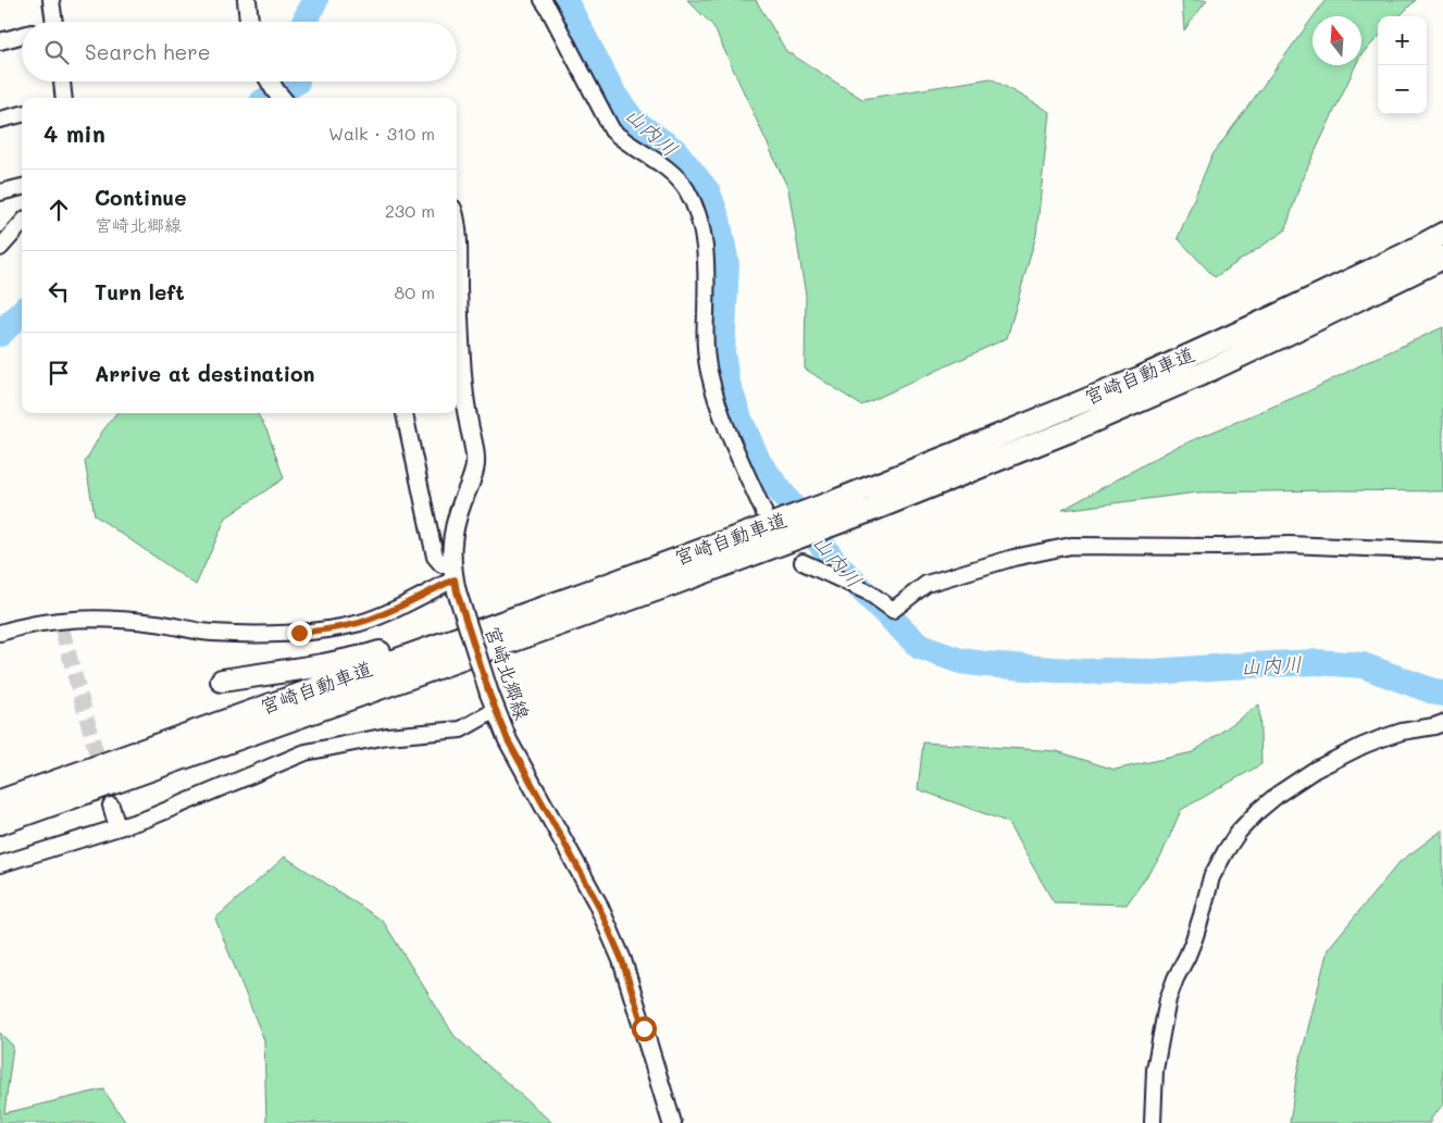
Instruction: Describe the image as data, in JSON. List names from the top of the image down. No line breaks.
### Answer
{"streets":{"highway":["宮崎自動車道"],"main road":["宮崎北郷線"]},"water":["山内川"],"north":"top","page":{"map_buttons":["+","−"],"search":"Search here","heading":["4 min","Walk · 310 m"],"list":[["Continue","宮崎北郷線","230 m"],["Turn left","80 m"],"Arrive at destination"]}}
